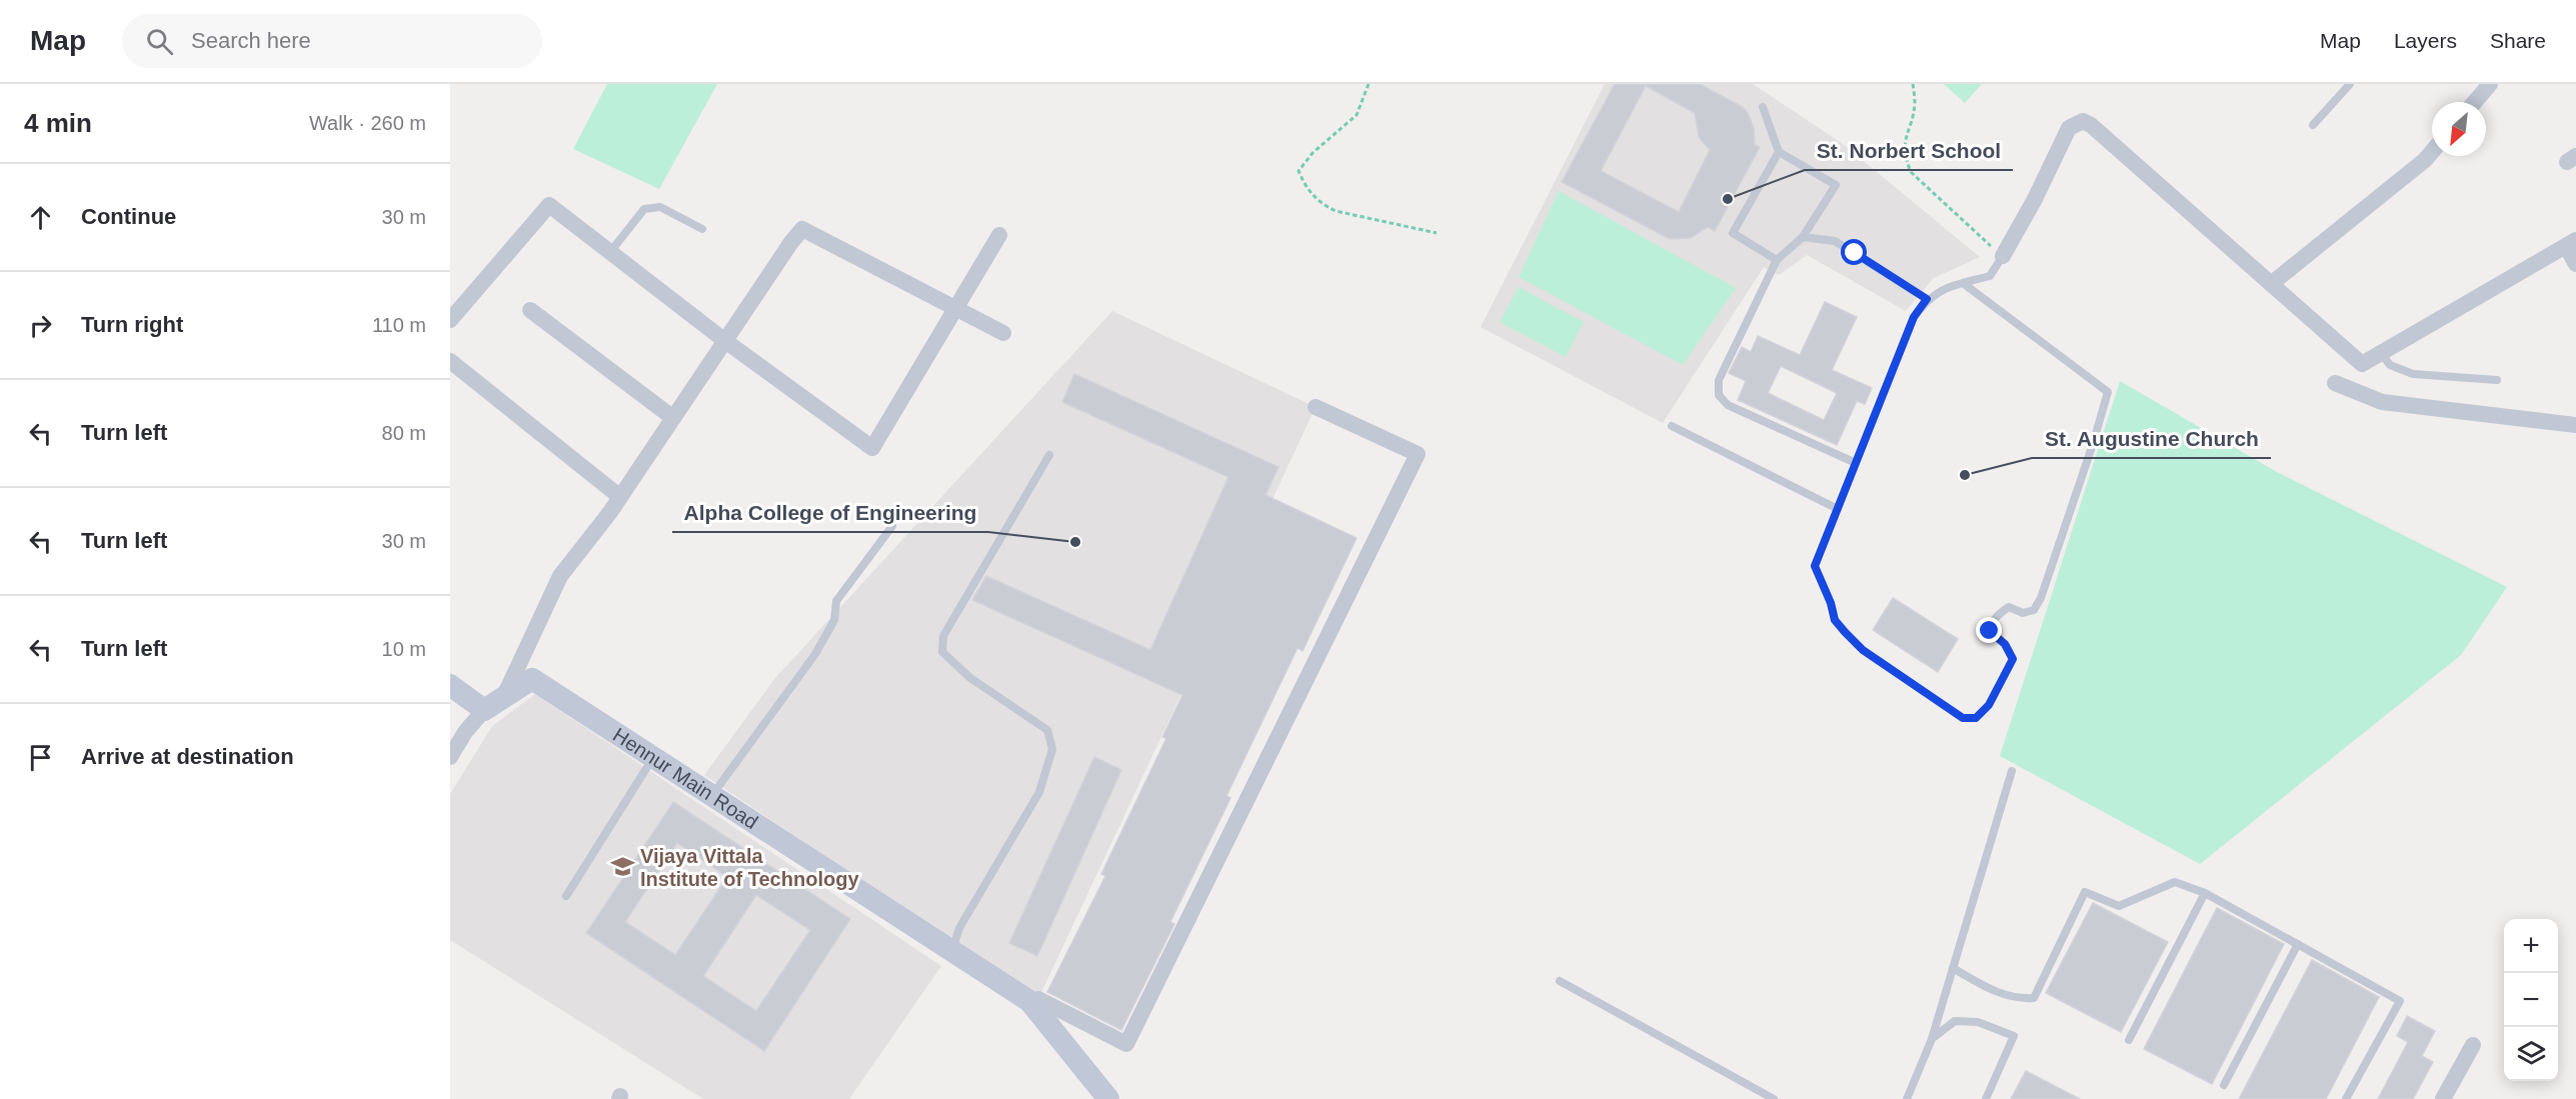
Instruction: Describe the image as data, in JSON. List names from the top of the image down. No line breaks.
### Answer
{"streets":{"main road":["Hennur Main Road"]},"places":{"other":["St. Norbert School","St. Augustine Church","Alpha College of Engineering"],"school or university":["Vijaya Vittala Institute of Technology"]},"north":"bottom left","page":{"header":"Map","search":"Search here","nav":["Map","Layers","Share"],"heading":["4 min","Walk · 260 m"],"list":[["Continue","30 m"],["Turn right","110 m"],["Turn left","80 m"],["Turn left","30 m"],["Turn left","10 m"],"Arrive at destination"],"map_buttons":["+","−"]}}
